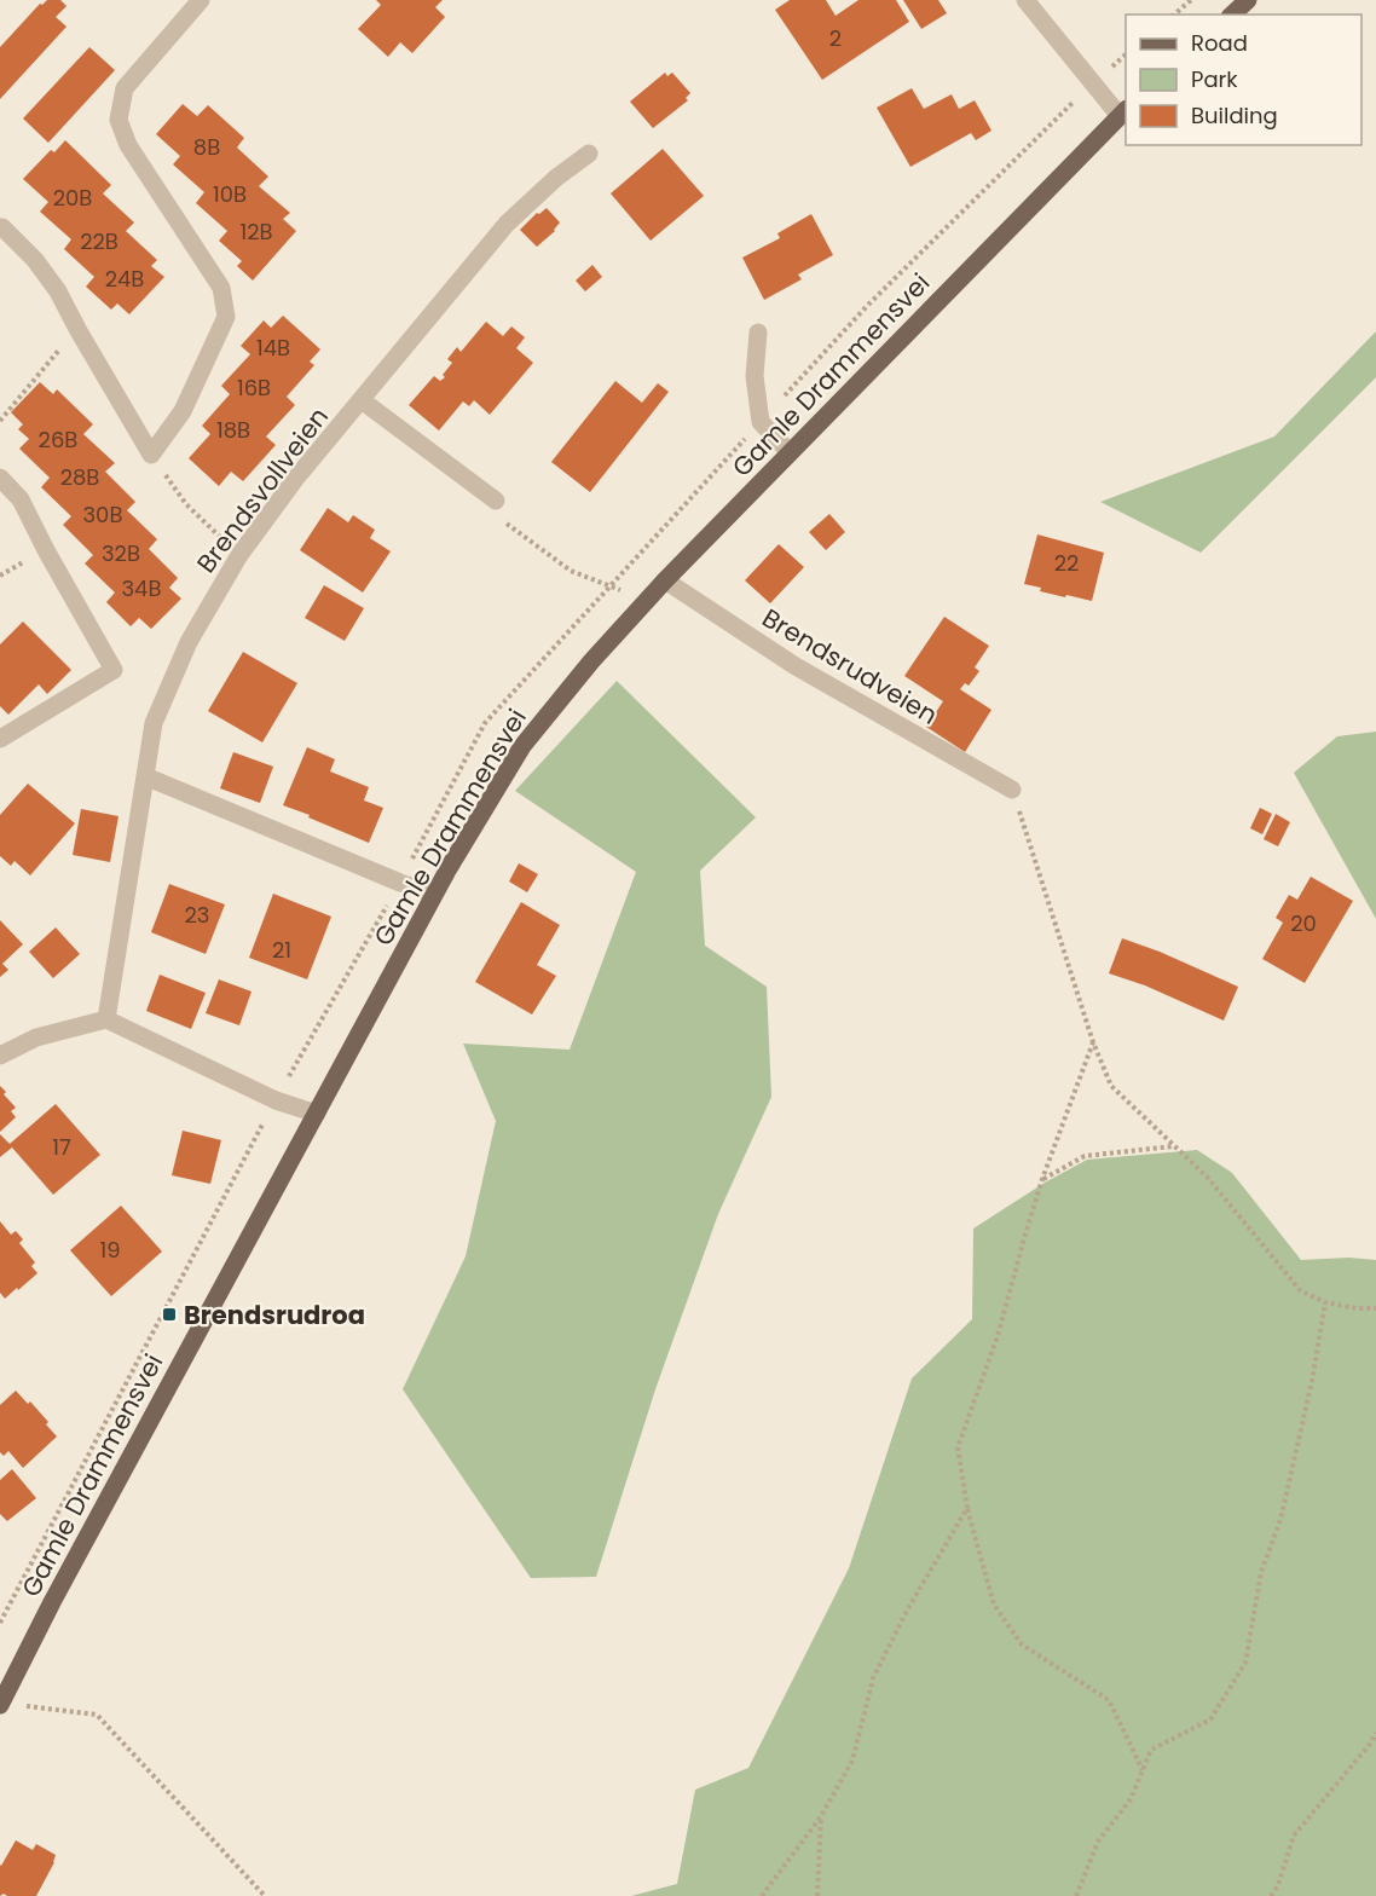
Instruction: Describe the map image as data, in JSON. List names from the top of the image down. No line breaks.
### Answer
{"streets":{"main road":["Gamle Drammensvei"],"street":["Brendsvollveien","Brendsrudveien"]},"crossings":[["Gamle Drammensvei","Brendsrudveien"]],"places":{"transit":["Brendsrudroa"]},"house_numbers":["2","8B","10B","20B","12B","22B","24B","14B","16B","18B","26B","28B","30B","32B","22","34B","23","20","21","17","19"],"legend":["Road","Park","Building"]}
